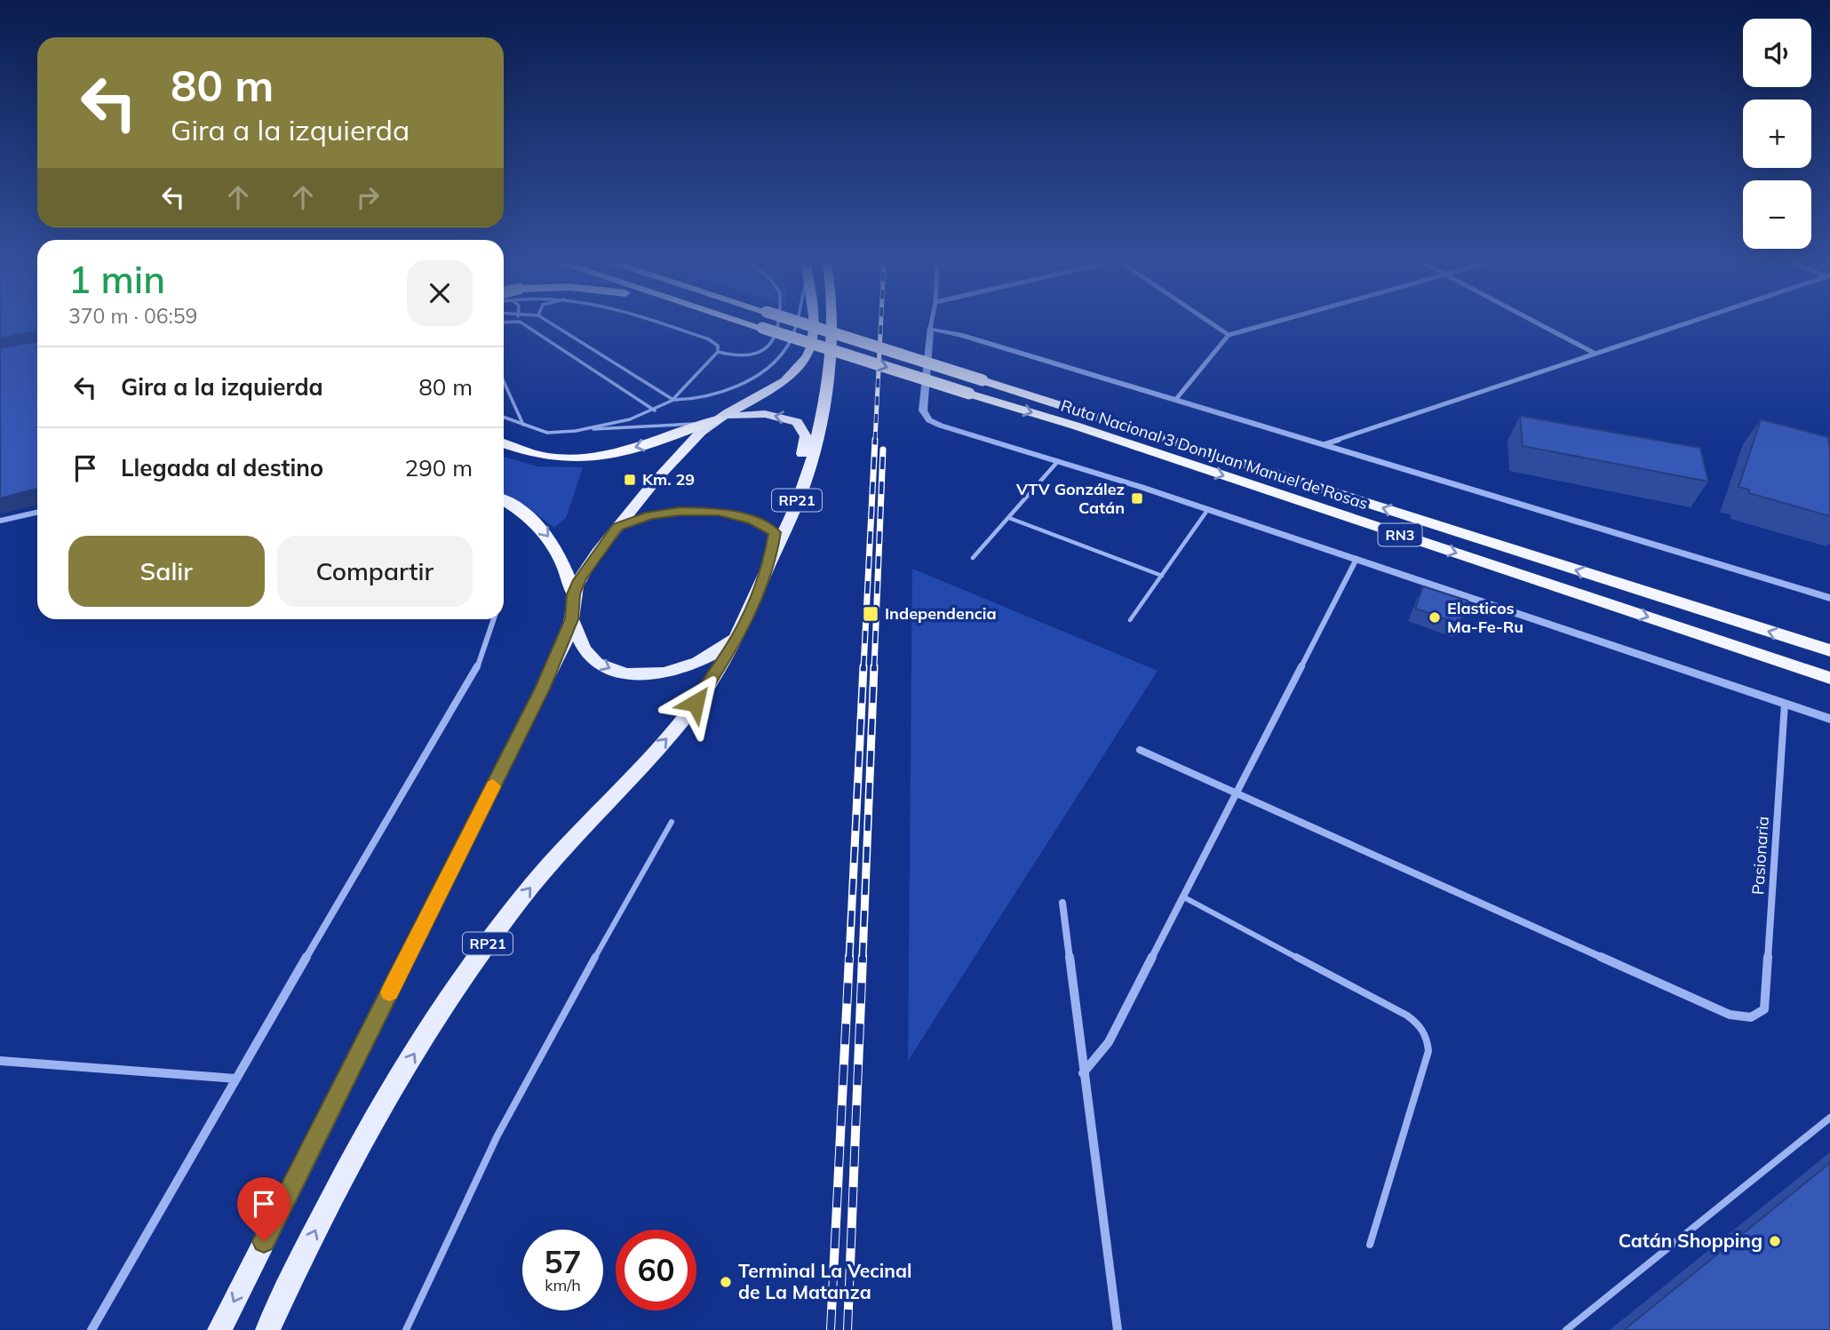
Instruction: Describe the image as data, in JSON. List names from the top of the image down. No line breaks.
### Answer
{"streets":{"highway":["Ruta Nacional 3 Don Juan Manuel de Rosas","RN3"],"main road":["RP21"],"street":["Pasionaria"]},"places":{"transit":["Km. 29","VTV González Catán","Independencia"],"other":["Elasticos Ma-Fe-Ru","Catán Shopping","Terminal La Vecinal de La Matanza"]},"page":{"map_buttons":["+","−"],"turn":["80 m","Gira a la izquierda"],"heading":["1 min","370 m · 06:59"],"list":[{"name":"Gira a la izquierda","value":"80 m"},{"name":"Llegada al destino","value":"290 m"}],"buttons":["Salir","Compartir"],"speed":"57 km/h","limit":"60"}}
